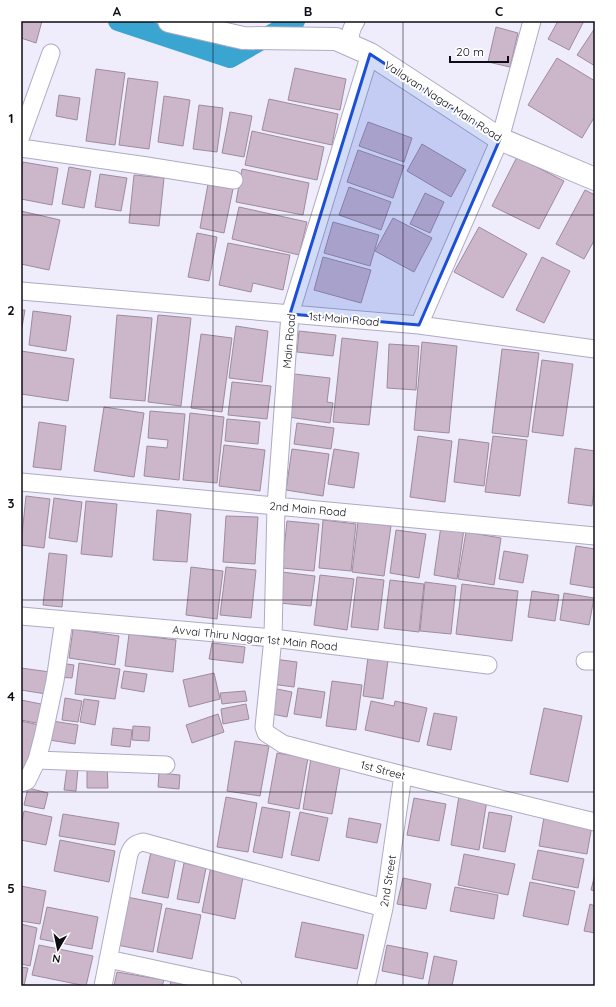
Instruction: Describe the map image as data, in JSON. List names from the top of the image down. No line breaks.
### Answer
{"streets":{"street":["Vallavan Nagar Main Road","1st Main Road","Main Road","2nd Main Road","Avvai Thiru Nagar 1st Main Road","1st Street","2nd Street"]},"crossings":[["Vallavan Nagar Main Road","Main Road"],["1st Main Road","Main Road"],["Main Road","2nd Main Road"],["Main Road","Avvai Thiru Nagar 1st Main Road"],["Main Road","1st Street"],["Avvai Thiru Nagar 1st Main Road","1st Street"],["1st Street","2nd Street"]],"scale_bar":"20 m","north":"bottom","grid":{"columns":["A","B","C"],"rows":["1","2","3","4","5"]}}
